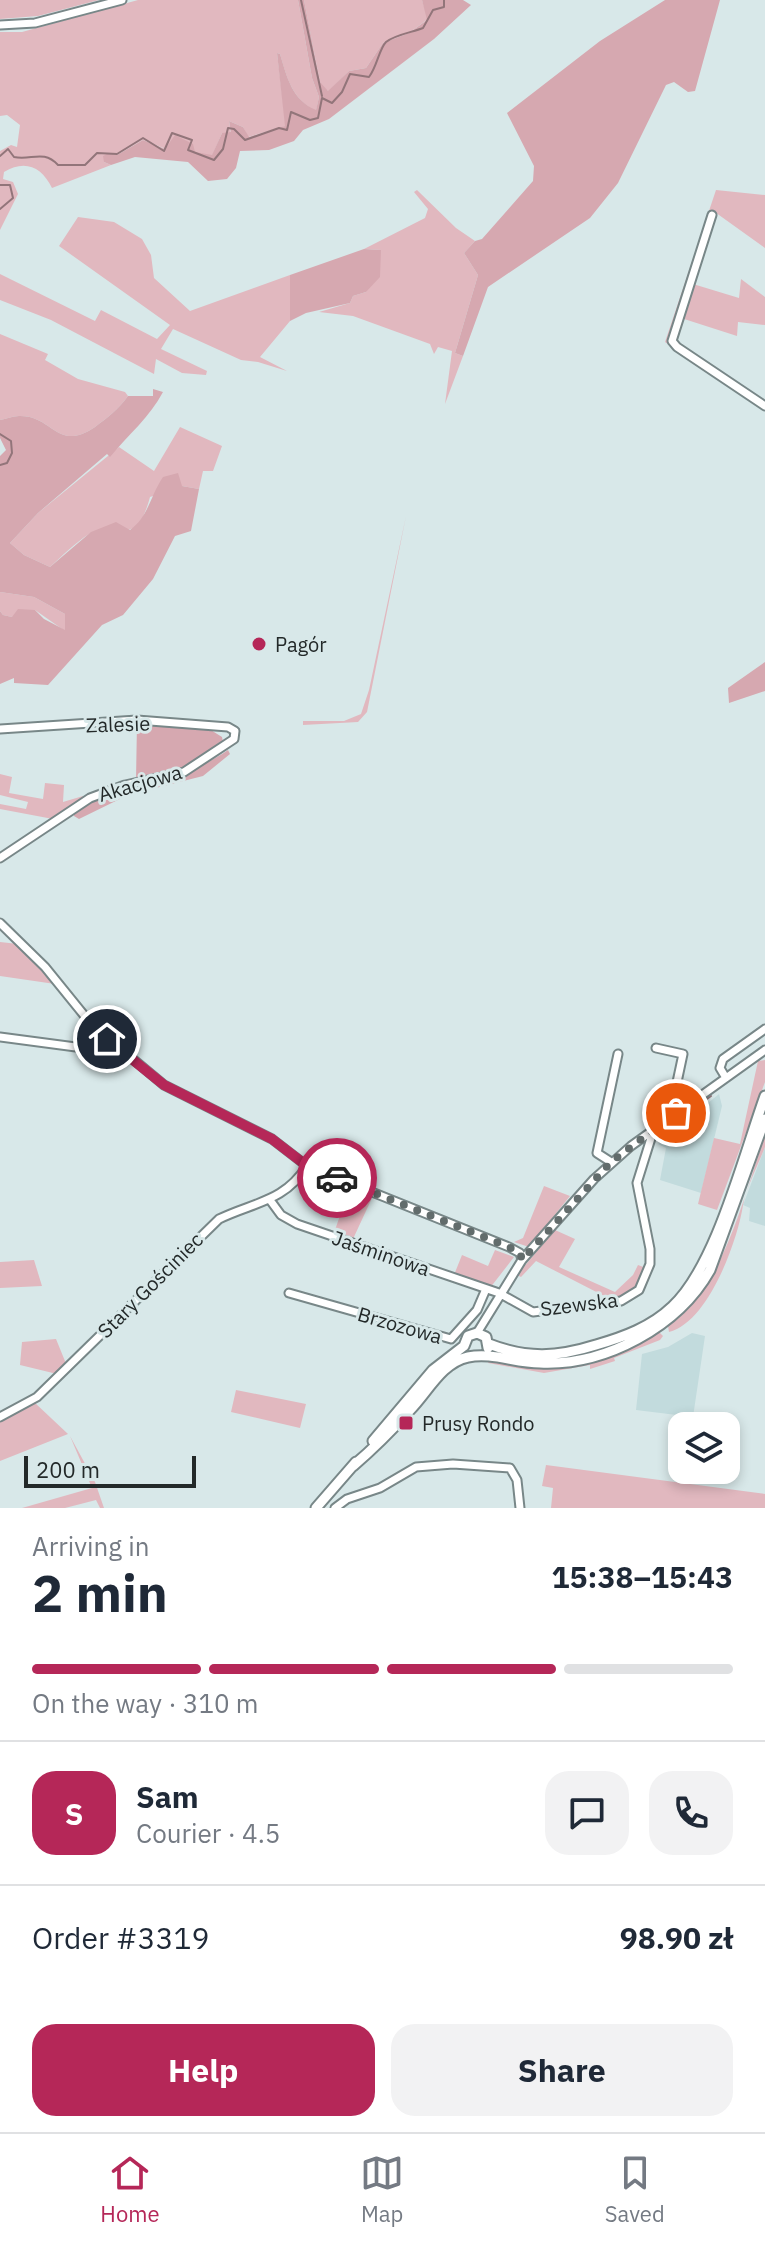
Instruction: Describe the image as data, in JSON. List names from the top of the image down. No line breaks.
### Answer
{"streets":{"street":["Zalesie","Akacjowa","Jaśminowa","Stary Gościniec","Szewska","Brzozowa"]},"crossings":[["Zalesie","Akacjowa"],["Jaśminowa","Stary Gościniec"],["Jaśminowa","Szewska"],["Jaśminowa","Brzozowa"]],"places":{"other":["Pagór"],"transit":["Prusy Rondo"]},"scale_bar":"200 m","page":{"scale":"200 m","heading":["2 min","Arriving in","15:38–15:43"],"panel":["Sam","Courier · 4.5","Order #3319","98.90 zł"],"bar":"On the way · 310 m","round":"S","buttons":["Help","Share"],"tabs":["Home","Map","Saved"]}}
